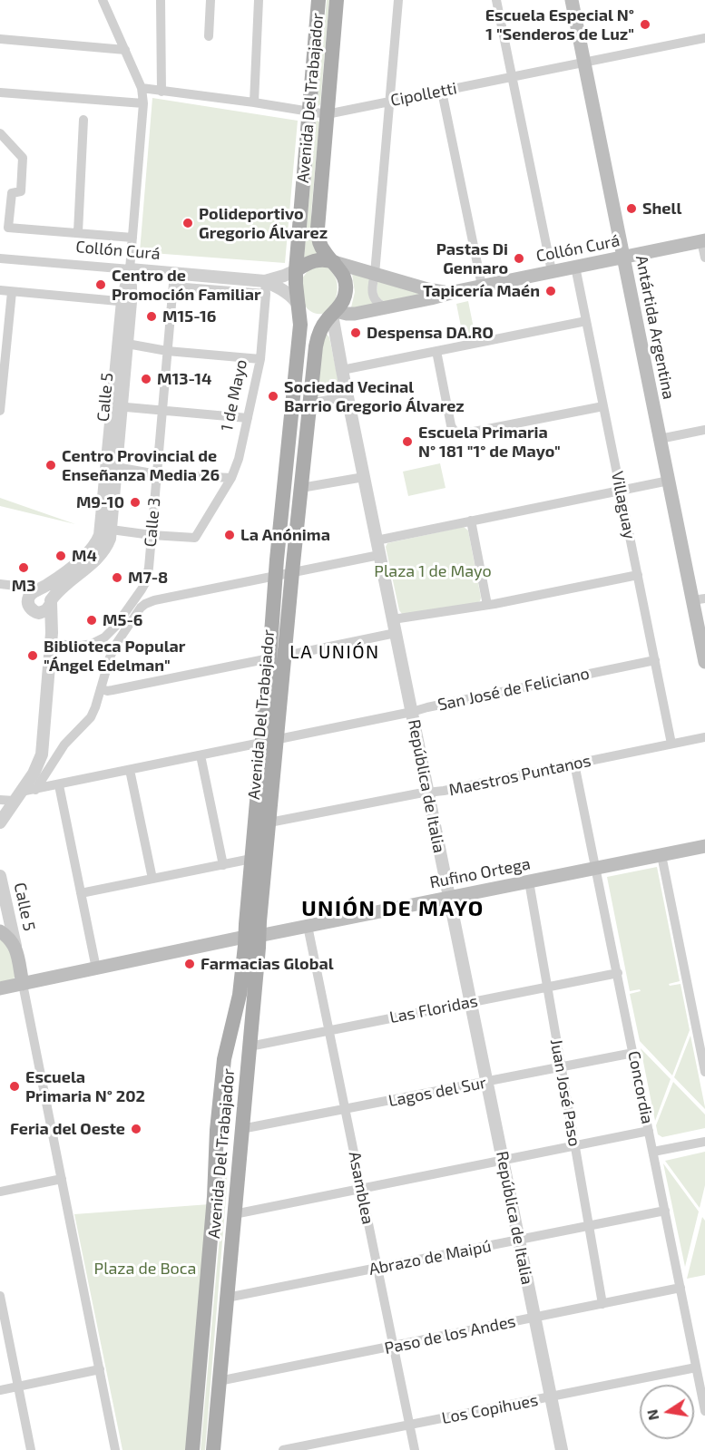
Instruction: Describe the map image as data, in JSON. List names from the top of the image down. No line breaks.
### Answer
{"streets":{"main road":["Avenida Del Trabajador","Collón Curá","Antártida Argentina","Rufino Ortega"],"street":["Cipolletti","1 de Mayo","Calle 5","Villaguay","Calle 3","San José de Feliciano","Maestros Puntanos","República de Italia","Las Floridas","Concordia","Lagos del Sur","Juan José Paso","Asamblea","Abrazo de Maipú","Paso de los Andes","Los Copihues"]},"crossings":[["Cipolletti","Avenida Del Trabajador"],["Cipolletti","Antártida Argentina"],["Cipolletti","Calle 5"],["Avenida Del Trabajador","Collón Curá"],["Avenida Del Trabajador","San José de Feliciano"],["Avenida Del Trabajador","Maestros Puntanos"],["Avenida Del Trabajador","República de Italia"],["Avenida Del Trabajador","Rufino Ortega"],["Avenida Del Trabajador","Las Floridas"],["Avenida Del Trabajador","Lagos del Sur"],["Avenida Del Trabajador","Abrazo de Maipú"],["Avenida Del Trabajador","Paso de los Andes"],["Collón Curá","Antártida Argentina"],["Collón Curá","1 de Mayo"],["Collón Curá","Calle 5"],["Collón Curá","Villaguay"],["Collón Curá","Calle 3"],["Collón Curá","República de Italia"],["1 de Mayo","Calle 3"],["Villaguay","San José de Feliciano"],["Villaguay","Maestros Puntanos"],["San José de Feliciano","República de Italia"],["Maestros Puntanos","República de Italia"],["Maestros Puntanos","Concordia"],["República de Italia","Rufino Ortega"],["República de Italia","Las Floridas"],["República de Italia","Lagos del Sur"],["República de Italia","Abrazo de Maipú"],["República de Italia","Paso de los Andes"],["República de Italia","Los Copihues"],["Rufino Ortega","Concordia"],["Rufino Ortega","Juan José Paso"],["Rufino Ortega","Asamblea"],["Las Floridas","Concordia"],["Las Floridas","Juan José Paso"],["Las Floridas","Asamblea"],["Concordia","Lagos del Sur"],["Concordia","Abrazo de Maipú"],["Concordia","Paso de los Andes"],["Concordia","Los Copihues"],["Lagos del Sur","Juan José Paso"],["Lagos del Sur","Asamblea"],["Juan José Paso","Abrazo de Maipú"],["Juan José Paso","Paso de los Andes"],["Asamblea","Abrazo de Maipú"],["Asamblea","Paso de los Andes"],["Asamblea","Los Copihues"]],"districts":["LA UNIÓN","UNIÓN DE MAYO"],"parks":["Plaza 1 de Mayo","Plaza de Boca"],"places":["Escuela Especial N° 1 \"Senderos de Luz\"","Shell","Polideportivo Gregorio Álvarez","Pastas Di Gennaro","Centro de Promoción Familiar","Tapicería Maén","M15-16","Despensa DA.RO","M13-14","Sociedad Vecinal Barrio Gregorio Álvarez","Escuela Primaria N° 181 \"1° de Mayo\"","Centro Provincial de Enseñanza Media 26","M9-10","La Anónima","M4","M3","M7-8","M5-6","Biblioteca Popular \"Ángel Edelman\"","Farmacias Global","Escuela Primaria N° 202","Feria del Oeste"],"north":"left"}
